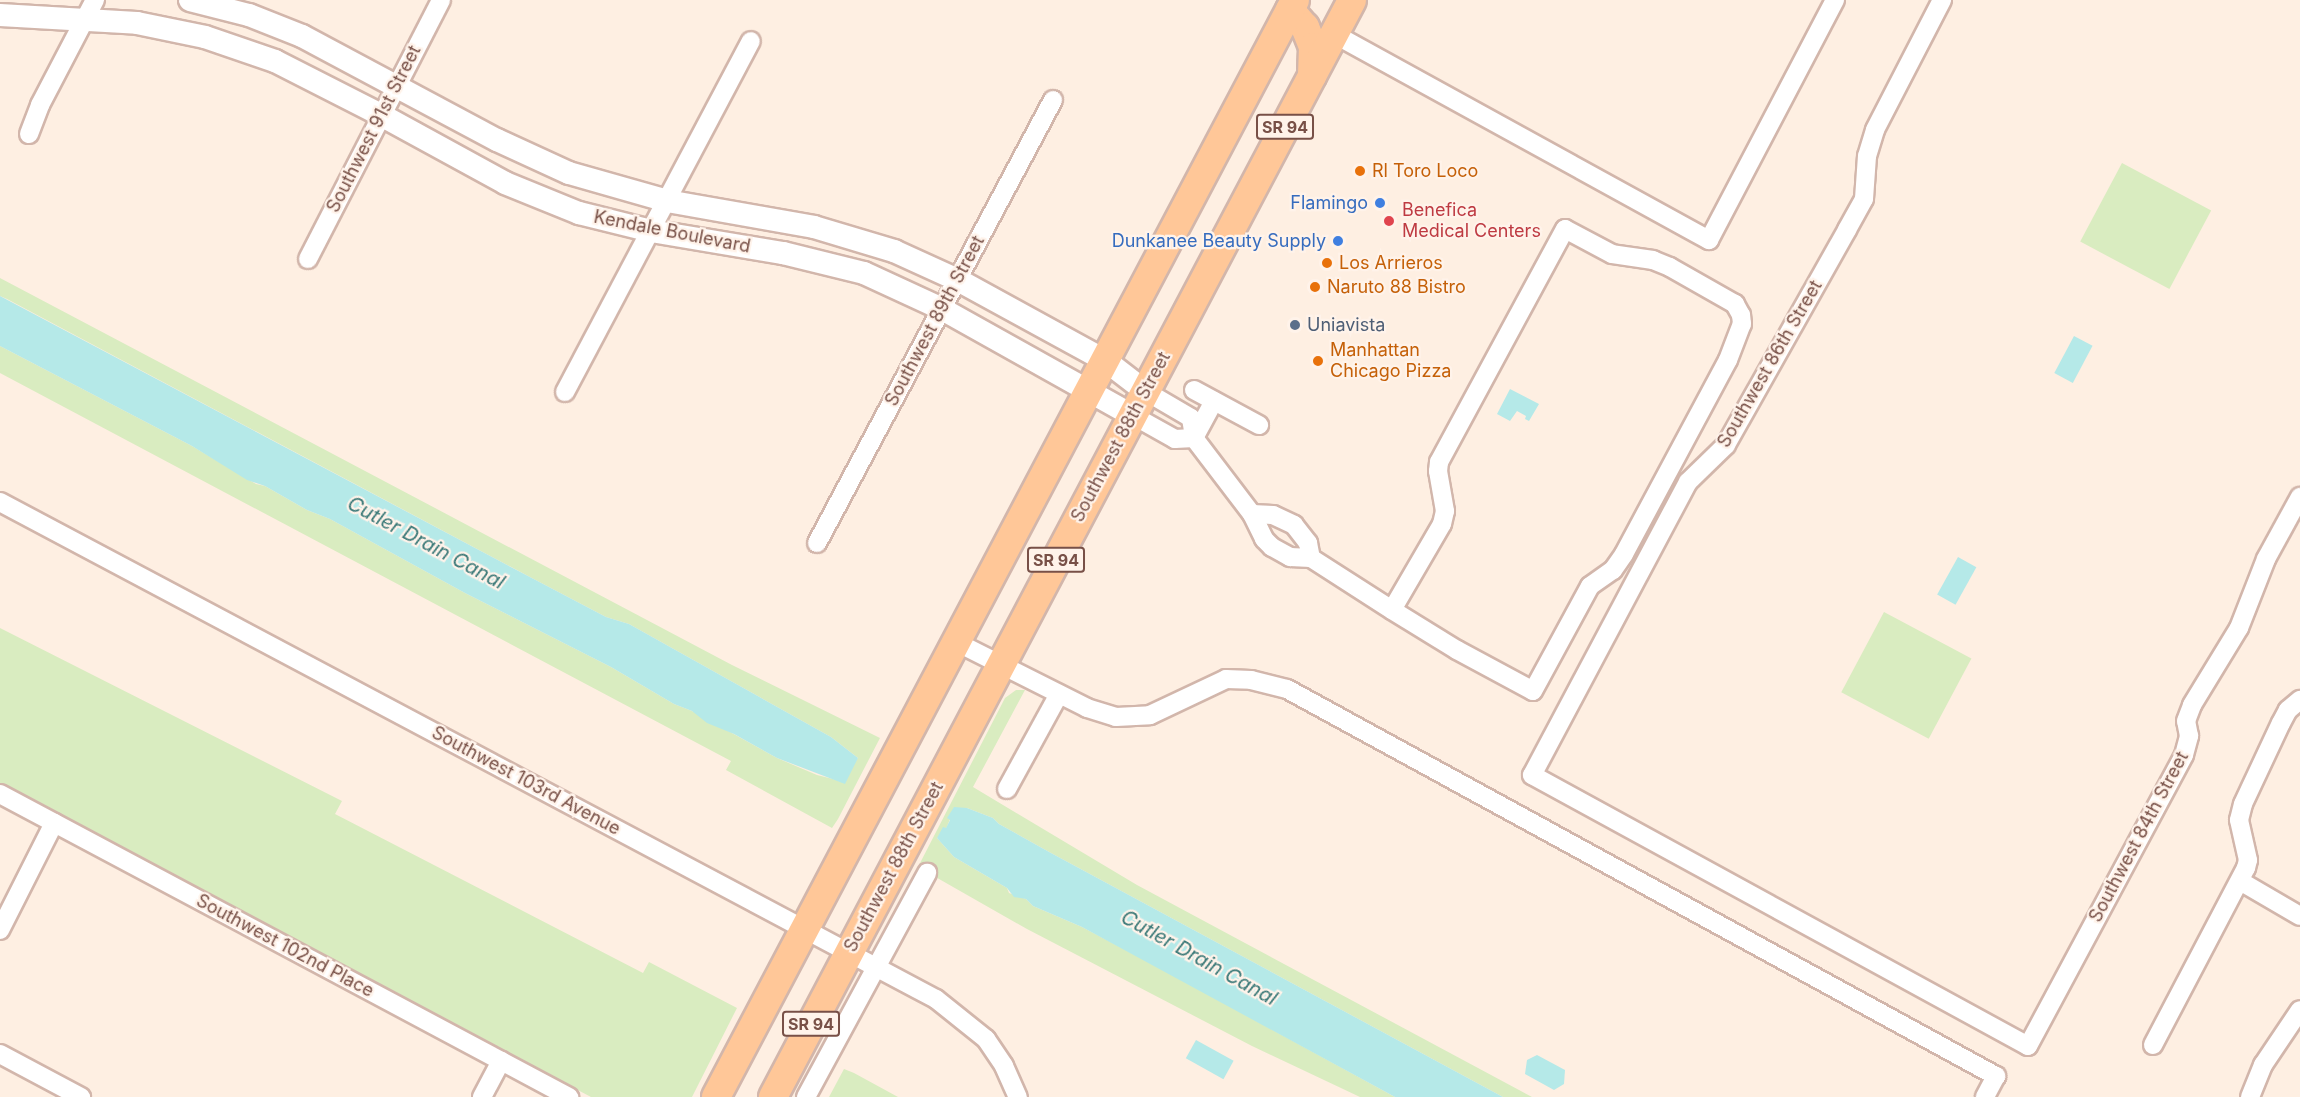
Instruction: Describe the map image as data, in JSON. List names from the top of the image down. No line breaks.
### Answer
{"streets":{"main road":["SR 94","Southwest 88th Street"],"street":["Southwest 91st Street","Kendale Boulevard","Southwest 89th Street","Southwest 86th Street","Southwest 103rd Avenue","Southwest 84th Street","Southwest 102nd Place"]},"crossings":[["SR 94","Kendale Boulevard"],["SR 94","Southwest 103rd Avenue"],["Southwest 91st Street","Kendale Boulevard"],["Kendale Boulevard","Southwest 89th Street"],["Kendale Boulevard","Southwest 88th Street"],["Southwest 86th Street","Southwest 84th Street"],["Southwest 88th Street","Southwest 103rd Avenue"]],"water":["Cutler Drain Canal"],"places":["Rl Toro Loco","Flamingo","Benefica Medical Centers","Dunkanee Beauty Supply","Los Arrieros","Naruto 88 Bistro","Uniavista","Manhattan Chicago Pizza"]}
